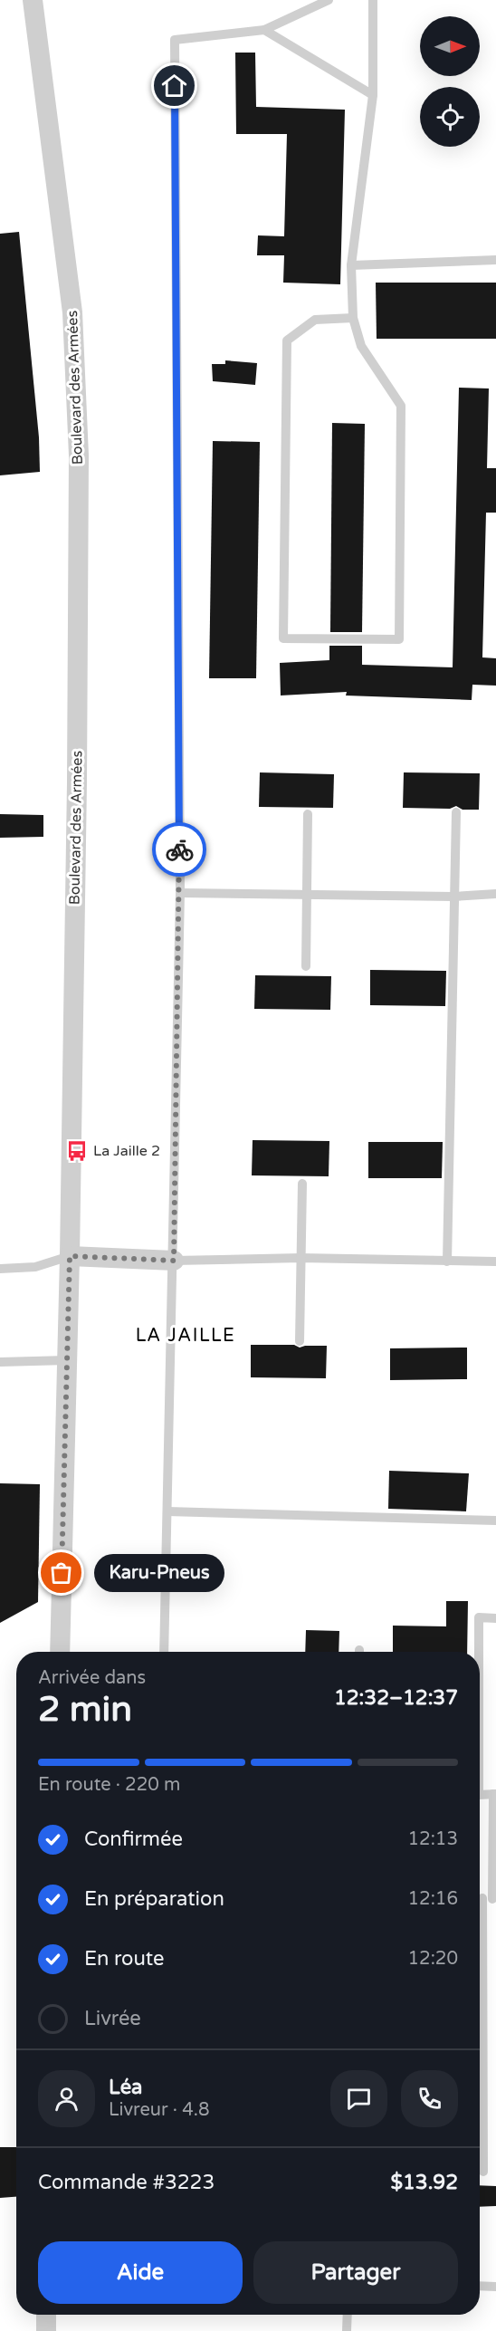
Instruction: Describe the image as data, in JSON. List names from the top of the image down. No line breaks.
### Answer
{"streets":{"street":["Boulevard des Armées"]},"districts":["LA JAILLE"],"places":{"bus stop":["La Jaille 2"],"other":["Karu-Pneus"]},"north":"right","page":{"bubble":"Karu-Pneus","heading":["2 min","Arrivée dans","12:32–12:37"],"panel":["Léa","Livreur · 4.8","Commande #3223","$13.92"],"bar":"En route · 220 m","list":[["Confirmée","12:13"],["En préparation","12:16"],["En route","12:20"],"Livrée"],"buttons":["Aide","Partager"]}}
